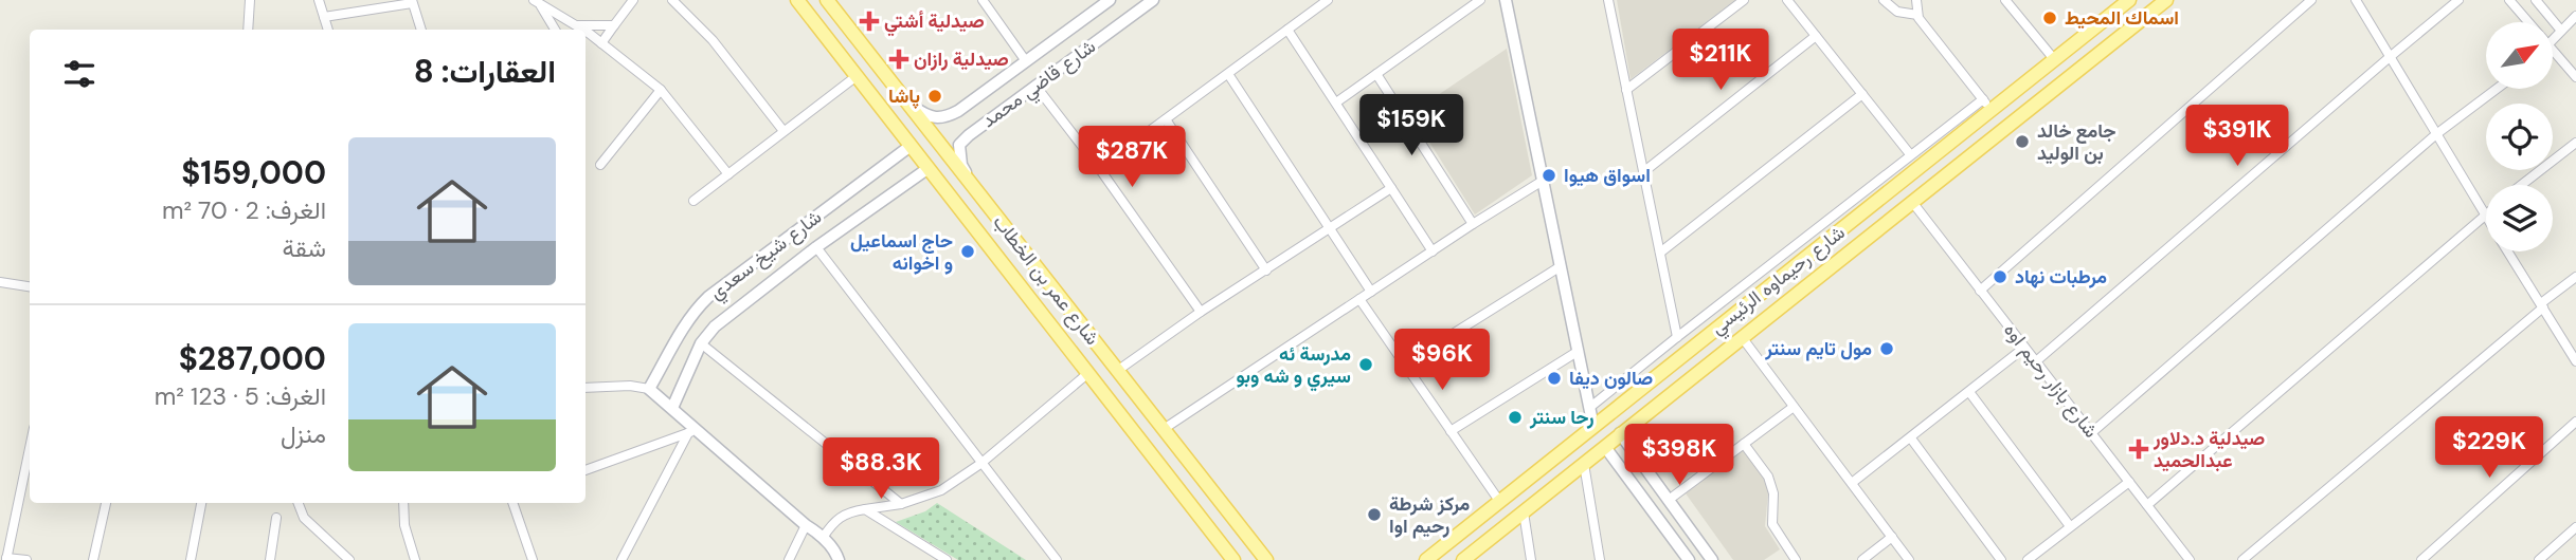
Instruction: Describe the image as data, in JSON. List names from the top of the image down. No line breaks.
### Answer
{"streets":{"main road":["شارع عمر بن الخطاب","شارع رحيماوه الرئيسي"],"street":["شارع قاضي محمد","شارع شيخ سعدي","شارع بازار رحيم اوه"]},"crossings":[["شارع قاضي محمد","شارع عمر بن الخطاب"],["شارع شيخ سعدي","شارع عمر بن الخطاب"],["شارع رحيماوه الرئيسي","شارع بازار رحيم اوه"]],"places":{"other":["اسماك المحيط","پاشا","جامع خالد بن الوليد","اسواق هيوا","حاج اسماعيل و اخوانه","مرطبات نهاد","مول تايم سنتر","مدرسة ئه سيري و شه وبو","صالون ديفا","رحا سنتر","مركز شرطة رحيم اوا"],"health":["صيدلية أشتي","صيدلية رازان","صيدلية د.دلاور عبدالحميد"]},"north":"top right","page":{"price":["$211K","$159K","$391K","$287K","$96K","$229K","$398K","$88.3K"],"heading":"العقارات: 8","list":[{"name":"$159,000","note":"الغرف: 2 · 70 m² · شقة"},{"name":"$287,000","note":"الغرف: 5 · 123 m² · منزل"}]}}
